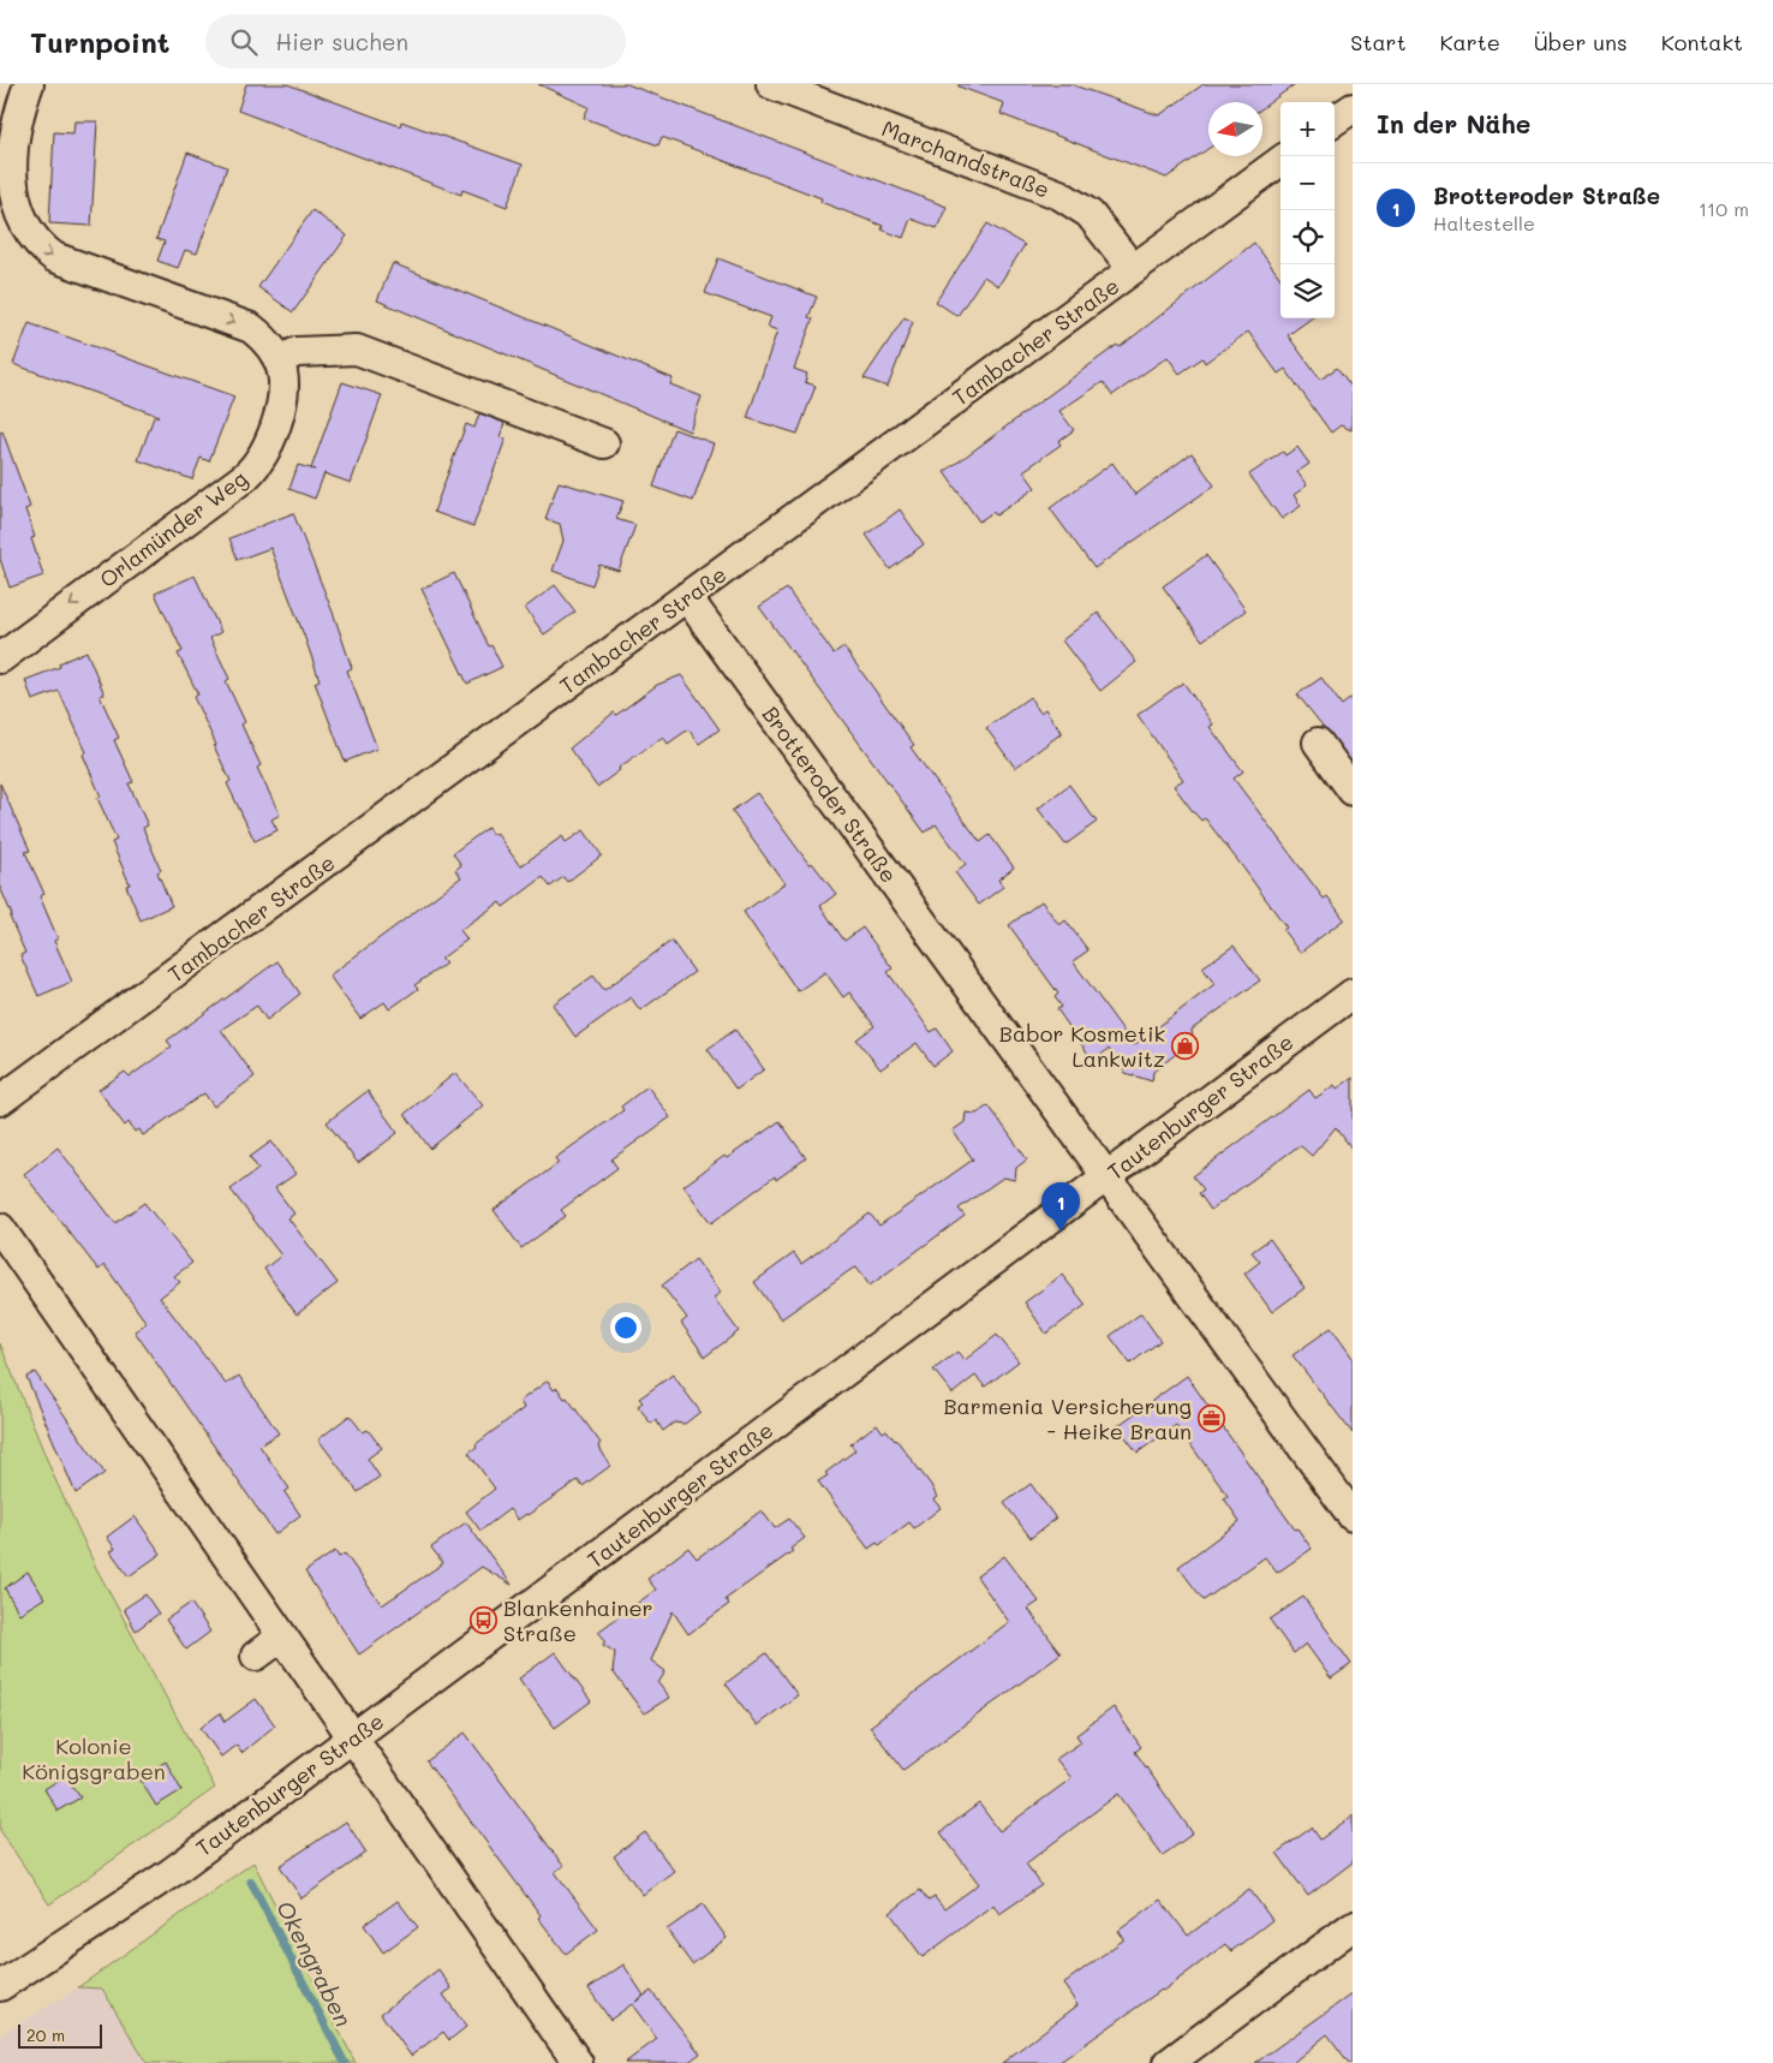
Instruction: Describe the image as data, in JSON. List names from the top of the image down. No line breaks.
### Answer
{"streets":{"street":["Marchandstraße","Tambacher Straße","Orlamünder Weg","Brotteroder Straße","Tautenburger Straße"]},"crossings":[["Marchandstraße","Tambacher Straße"],["Tambacher Straße","Brotteroder Straße"],["Brotteroder Straße","Tautenburger Straße"]],"water":["Okengraben"],"parks":["Kolonie Königsgraben"],"places":{"shop":["Babor Kosmetik Lankwitz"],"office":["Barmenia Versicherung - Heike Braun"],"bus stop":["Blankenhainer Straße"]},"scale_bar":"20 m","north":"left","page":{"header":"Turnpoint","search":"Hier suchen","nav":["Start","Karte","Über uns","Kontakt"],"heading":"In der Nähe","map_buttons":["+","−"],"list":[{"mark":"1","name":"Brotteroder Straße","note":"Haltestelle","value":"110 m"}],"pins":"1","scale":"20 m"}}
